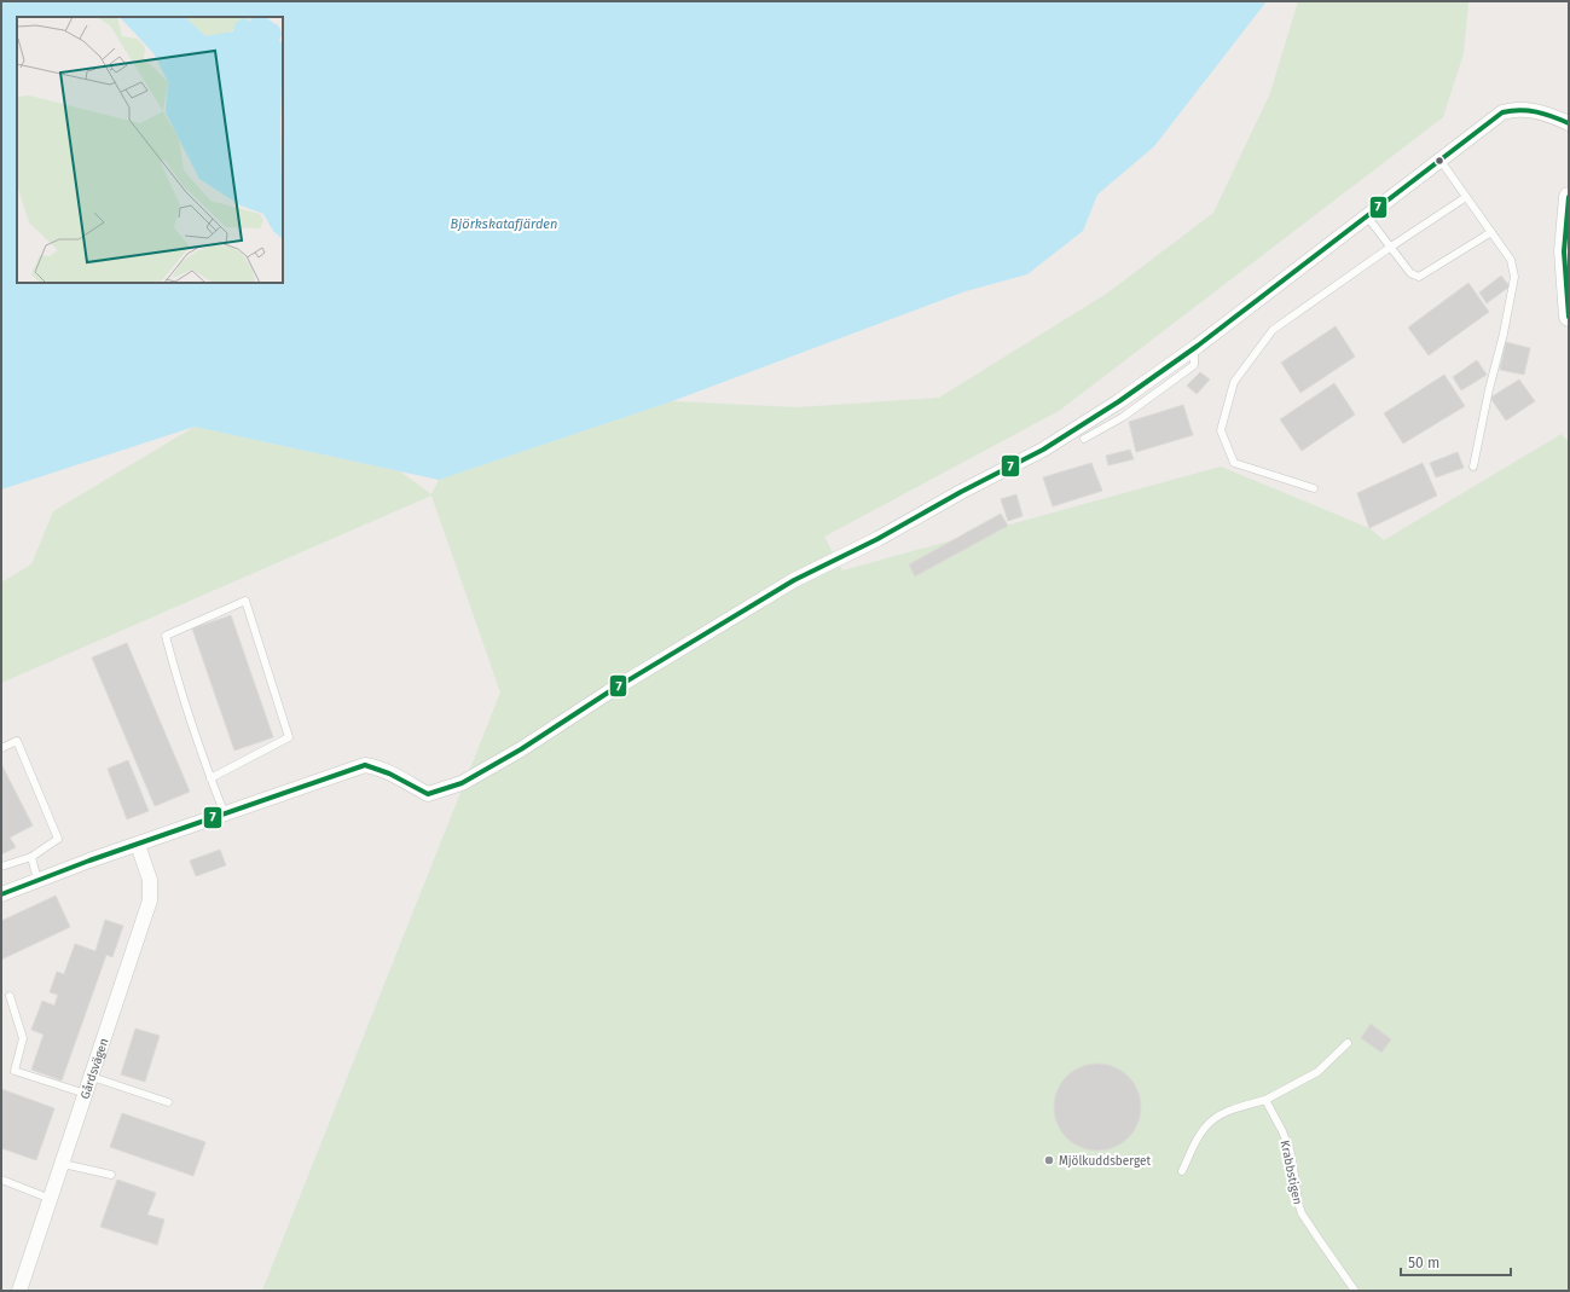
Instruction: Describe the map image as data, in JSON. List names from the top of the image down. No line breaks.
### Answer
{"streets":{"street":["Gårdsvägen"],"lane":["Krabbstigen"]},"water":["Björkskatafjärden"],"places":["Mjölkuddsberget"],"lines":["transit line 7"],"scale_bar":"50 m"}
